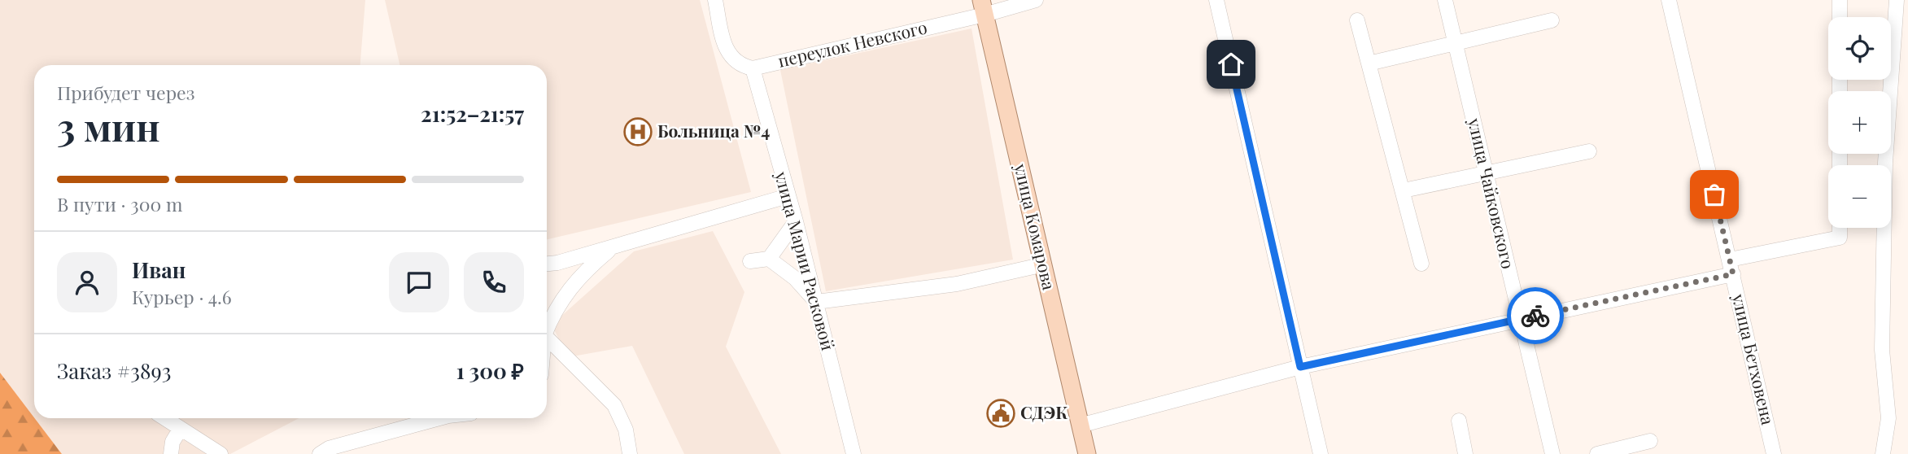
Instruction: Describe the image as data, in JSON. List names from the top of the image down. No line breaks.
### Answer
{"streets":{"main road":["улица Комарова"],"street":["переулок Невского","улица Чайковского","улица Марии Расковой","улица Бетховена"]},"crossings":[["переулок Невского","улица Комарова"],["переулок Невского","улица Марии Расковой"]],"places":{"hospital":["Больница №4"],"public building":["СДЭК"]},"page":{"map_buttons":["+","−"],"heading":["3 мин","Прибудет через","21:52–21:57"],"panel":["Иван","Курьер · 4.6","Заказ #3893","1 300 ₽"],"bar":"В пути · 300 m"}}
